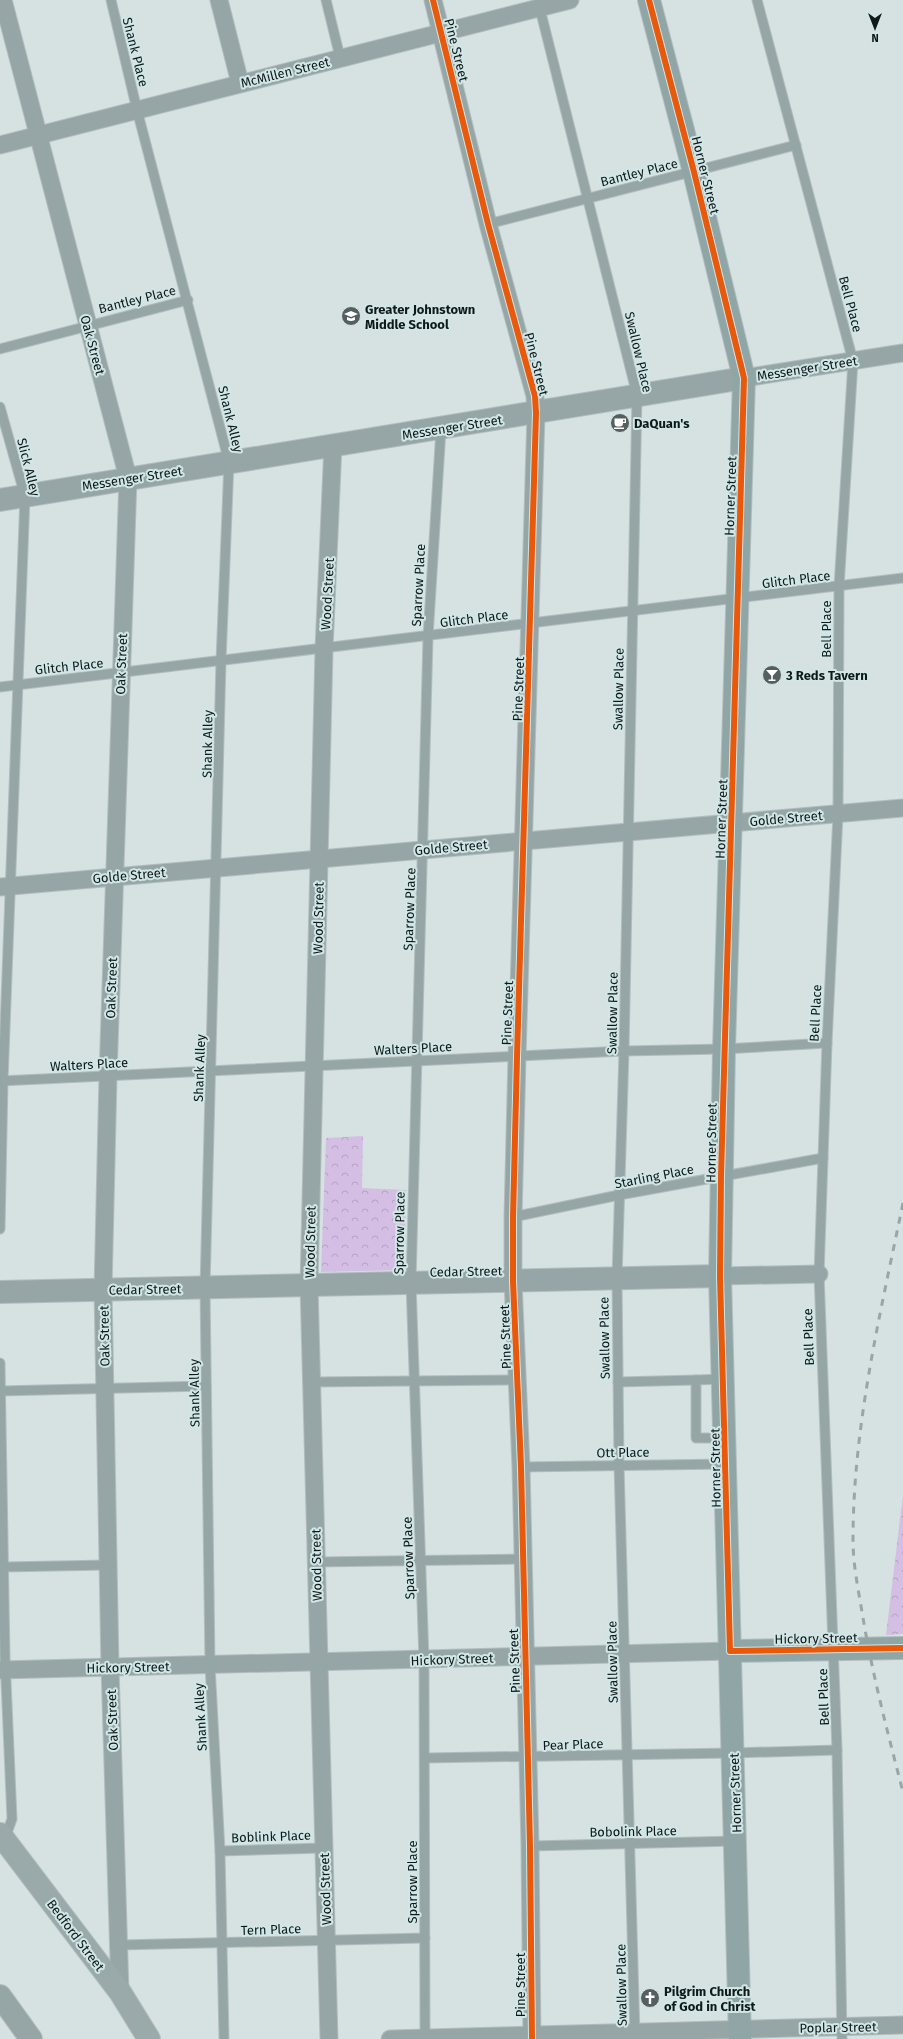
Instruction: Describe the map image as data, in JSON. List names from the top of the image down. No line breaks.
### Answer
{"streets":{"main road":["Horner Street","Messenger Street","Cedar Street","Hickory Street","Bedford Street"],"street":["Pine Street","McMillen Street","Oak Street","Wood Street","Golde Street","Poplar Street"],"lane":["Shank Place","Bantley Place","Bell Place","Swallow Place","Shank Alley","Slick Alley","Glitch Place","Sparrow Place","Walters Place","Starling Place","Ott Place","Pear Place","Bobolink Place","Boblink Place","Tern Place"]},"crossings":[["Pine Street","McMillen Street"],["Pine Street","Bantley Place"],["Pine Street","Messenger Street"],["Pine Street","Glitch Place"],["Pine Street","Golde Street"],["Pine Street","Walters Place"],["Pine Street","Starling Place"],["Pine Street","Cedar Street"],["Pine Street","Ott Place"],["Pine Street","Hickory Street"],["Pine Street","Pear Place"],["Pine Street","Bobolink Place"],["Pine Street","Poplar Street"],["Shank Place","McMillen Street"],["Shank Place","Shank Alley"],["McMillen Street","Oak Street"],["McMillen Street","Swallow Place"],["McMillen Street","Shank Alley"],["Bantley Place","Horner Street"],["Bantley Place","Bell Place"],["Bantley Place","Oak Street"],["Bantley Place","Swallow Place"],["Bantley Place","Shank Alley"],["Horner Street","Messenger Street"],["Horner Street","Glitch Place"],["Horner Street","Golde Street"],["Horner Street","Walters Place"],["Horner Street","Starling Place"],["Horner Street","Cedar Street"],["Horner Street","Ott Place"],["Horner Street","Hickory Street"],["Horner Street","Pear Place"],["Horner Street","Bobolink Place"],["Horner Street","Poplar Street"],["Bell Place","Messenger Street"],["Bell Place","Glitch Place"],["Bell Place","Golde Street"],["Bell Place","Walters Place"],["Bell Place","Starling Place"],["Bell Place","Cedar Street"],["Bell Place","Hickory Street"],["Bell Place","Pear Place"],["Bell Place","Poplar Street"],["Oak Street","Messenger Street"],["Oak Street","Glitch Place"],["Oak Street","Golde Street"],["Oak Street","Walters Place"],["Oak Street","Cedar Street"],["Oak Street","Hickory Street"],["Oak Street","Tern Place"],["Oak Street","Bedford Street"],["Swallow Place","Messenger Street"],["Swallow Place","Glitch Place"],["Swallow Place","Golde Street"],["Swallow Place","Walters Place"],["Swallow Place","Starling Place"],["Swallow Place","Cedar Street"],["Swallow Place","Ott Place"],["Swallow Place","Hickory Street"],["Swallow Place","Pear Place"],["Swallow Place","Bobolink Place"],["Swallow Place","Poplar Street"],["Messenger Street","Shank Alley"],["Messenger Street","Slick Alley"],["Messenger Street","Sparrow Place"],["Messenger Street","Wood Street"],["Shank Alley","Glitch Place"],["Shank Alley","Golde Street"],["Shank Alley","Walters Place"],["Shank Alley","Cedar Street"],["Shank Alley","Hickory Street"],["Shank Alley","Boblink Place"],["Shank Alley","Tern Place"],["Slick Alley","Glitch Place"],["Slick Alley","Golde Street"],["Slick Alley","Walters Place"],["Glitch Place","Sparrow Place"],["Glitch Place","Wood Street"],["Sparrow Place","Golde Street"],["Sparrow Place","Walters Place"],["Sparrow Place","Cedar Street"],["Sparrow Place","Hickory Street"],["Sparrow Place","Pear Place"],["Sparrow Place","Tern Place"],["Sparrow Place","Poplar Street"],["Wood Street","Golde Street"],["Wood Street","Walters Place"],["Wood Street","Cedar Street"],["Wood Street","Hickory Street"],["Wood Street","Boblink Place"],["Wood Street","Tern Place"]],"places":{"school or university":["Greater Johnstown Middle School"],"cafe":["DaQuan's"],"bar":["3 Reds Tavern"],"church":["Pilgrim Church of God in Christ"]},"north":"bottom"}
